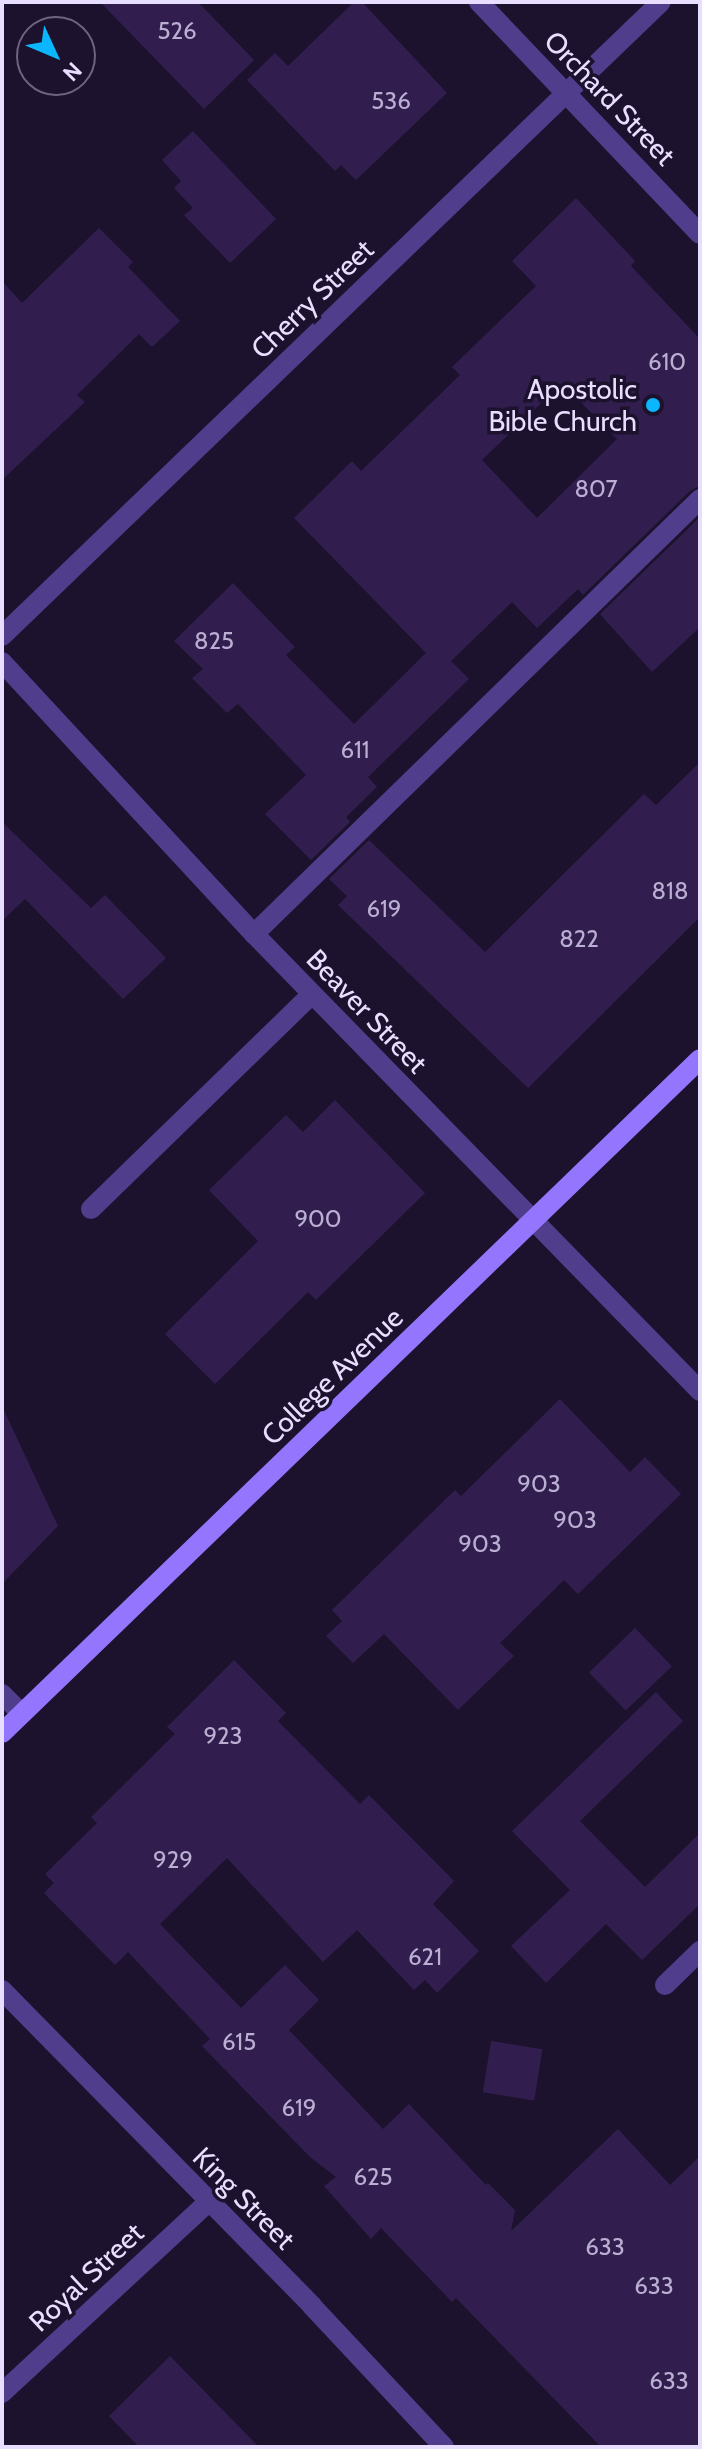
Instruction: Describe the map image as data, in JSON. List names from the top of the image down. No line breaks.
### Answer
{"streets":{"main road":["College Avenue"],"street":["Orchard Street","Cherry Street","Beaver Street","King Street","Royal Street"]},"crossings":[["Orchard Street","Cherry Street"],["Beaver Street","College Avenue"],["King Street","Royal Street"]],"places":["Apostolic Bible Church"],"house_numbers":["526","536","610","807","825","611","818","619","822","900","903","903","903","923","929","621","615","619","625","633","633","633"],"north":"bottom right"}
